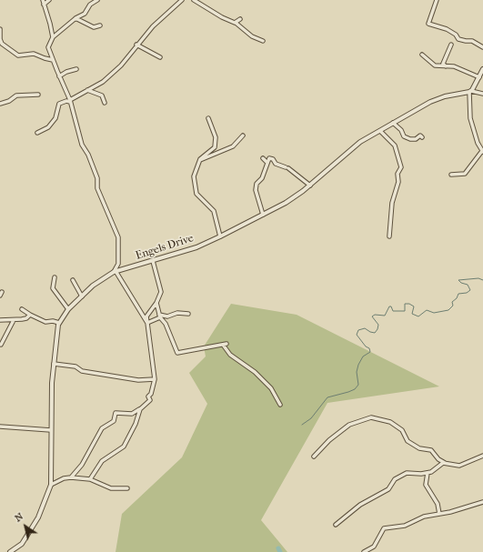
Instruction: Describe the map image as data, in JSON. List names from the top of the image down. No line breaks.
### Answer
{"streets":{"street":["Engels Drive"]},"north":"top left"}
